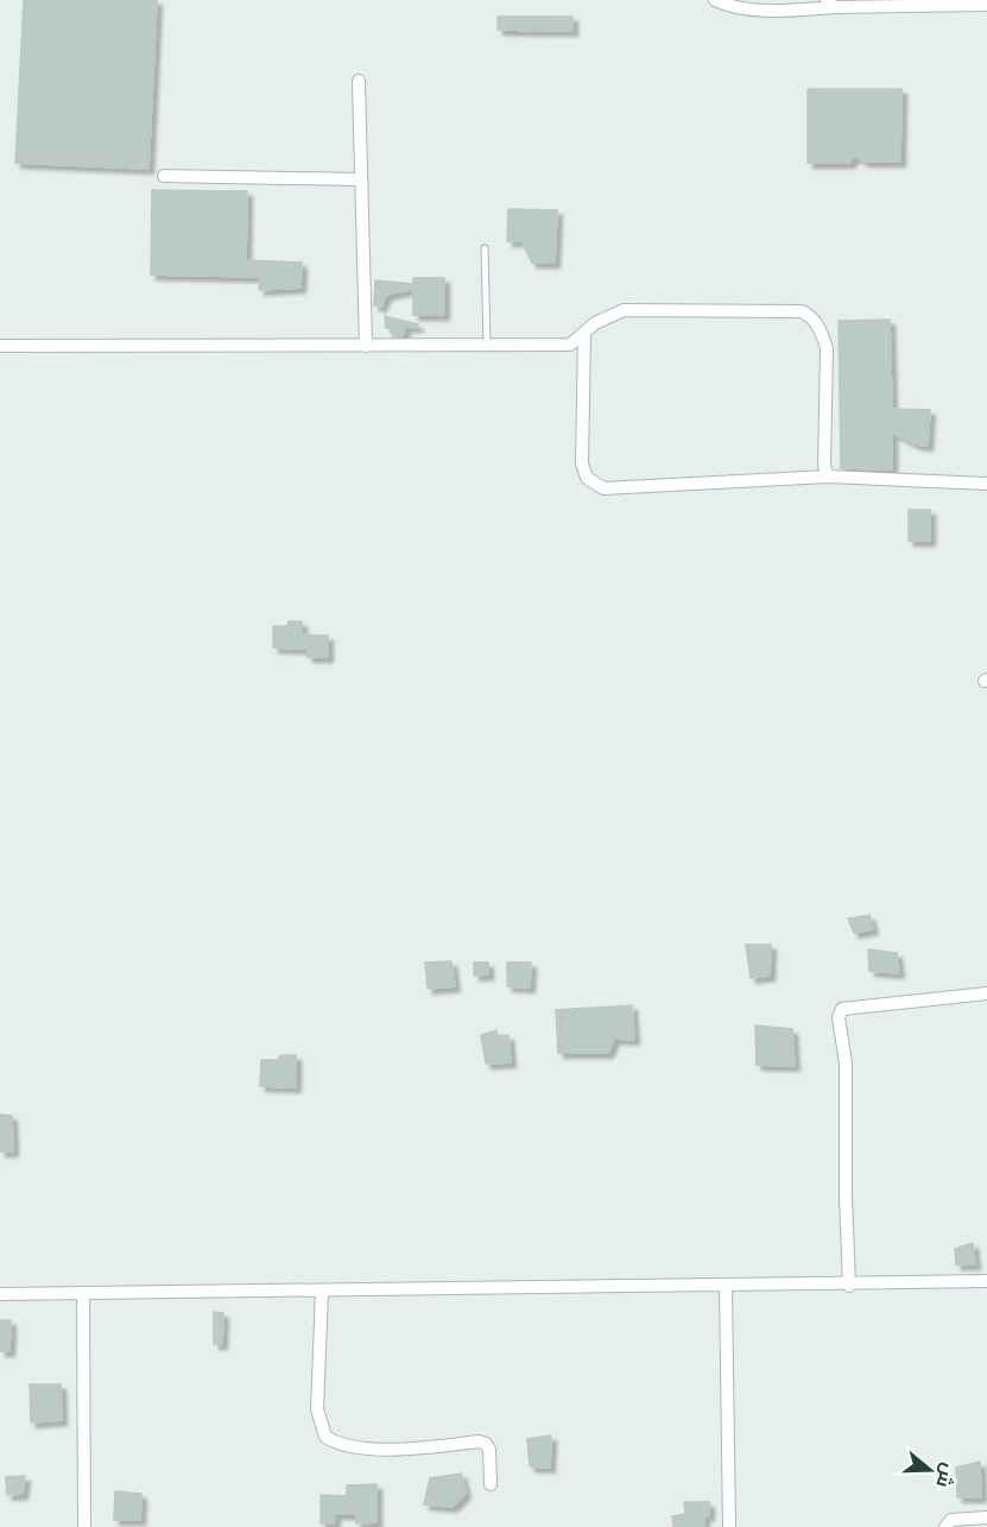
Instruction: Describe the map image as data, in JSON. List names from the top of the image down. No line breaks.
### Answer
{"north":"right"}
